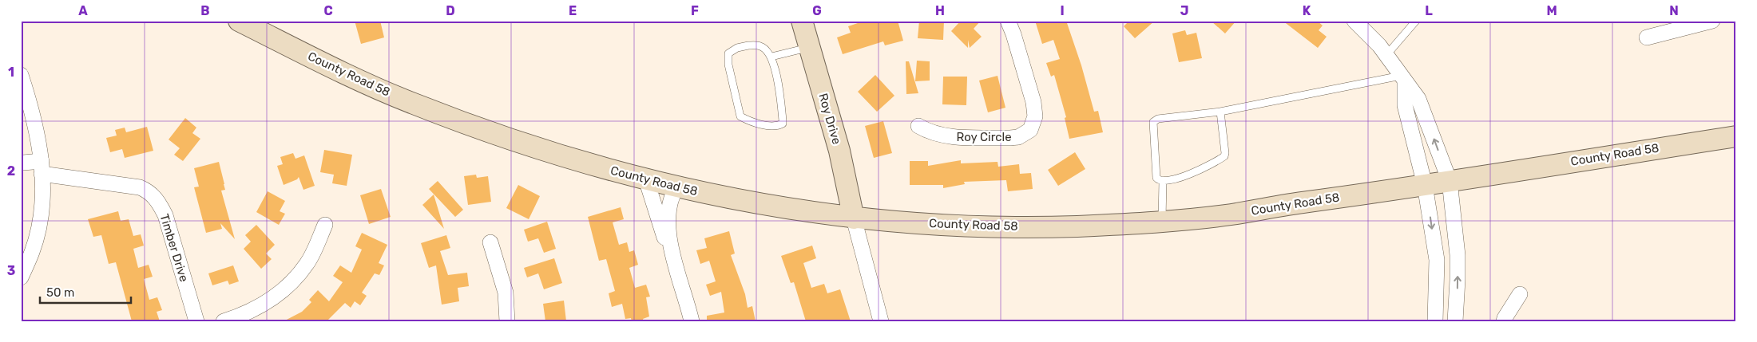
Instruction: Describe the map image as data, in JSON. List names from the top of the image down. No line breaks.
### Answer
{"streets":{"street":["County Road 58","Roy Drive","Roy Circle","Timber Drive"]},"crossings":[["County Road 58","Roy Drive"]],"scale_bar":"50 m","grid":{"columns":["A","B","C","D","E","F","G","H","I","J","K","L","M","N"],"rows":["1","2","3"]}}
